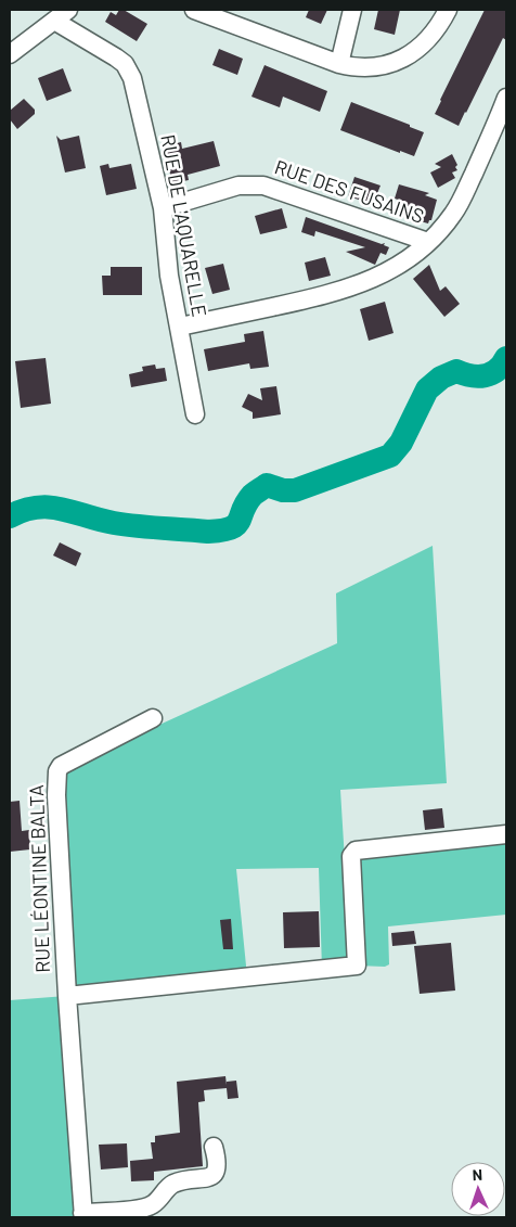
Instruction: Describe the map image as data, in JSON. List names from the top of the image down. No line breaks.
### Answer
{"streets":{"street":["RUE DES FUSAINS","RUE DE L'AQUARELLE","RUE LÉONTINE BALTA"]},"crossings":[["RUE DES FUSAINS","RUE DE L'AQUARELLE"]],"north":"top"}
